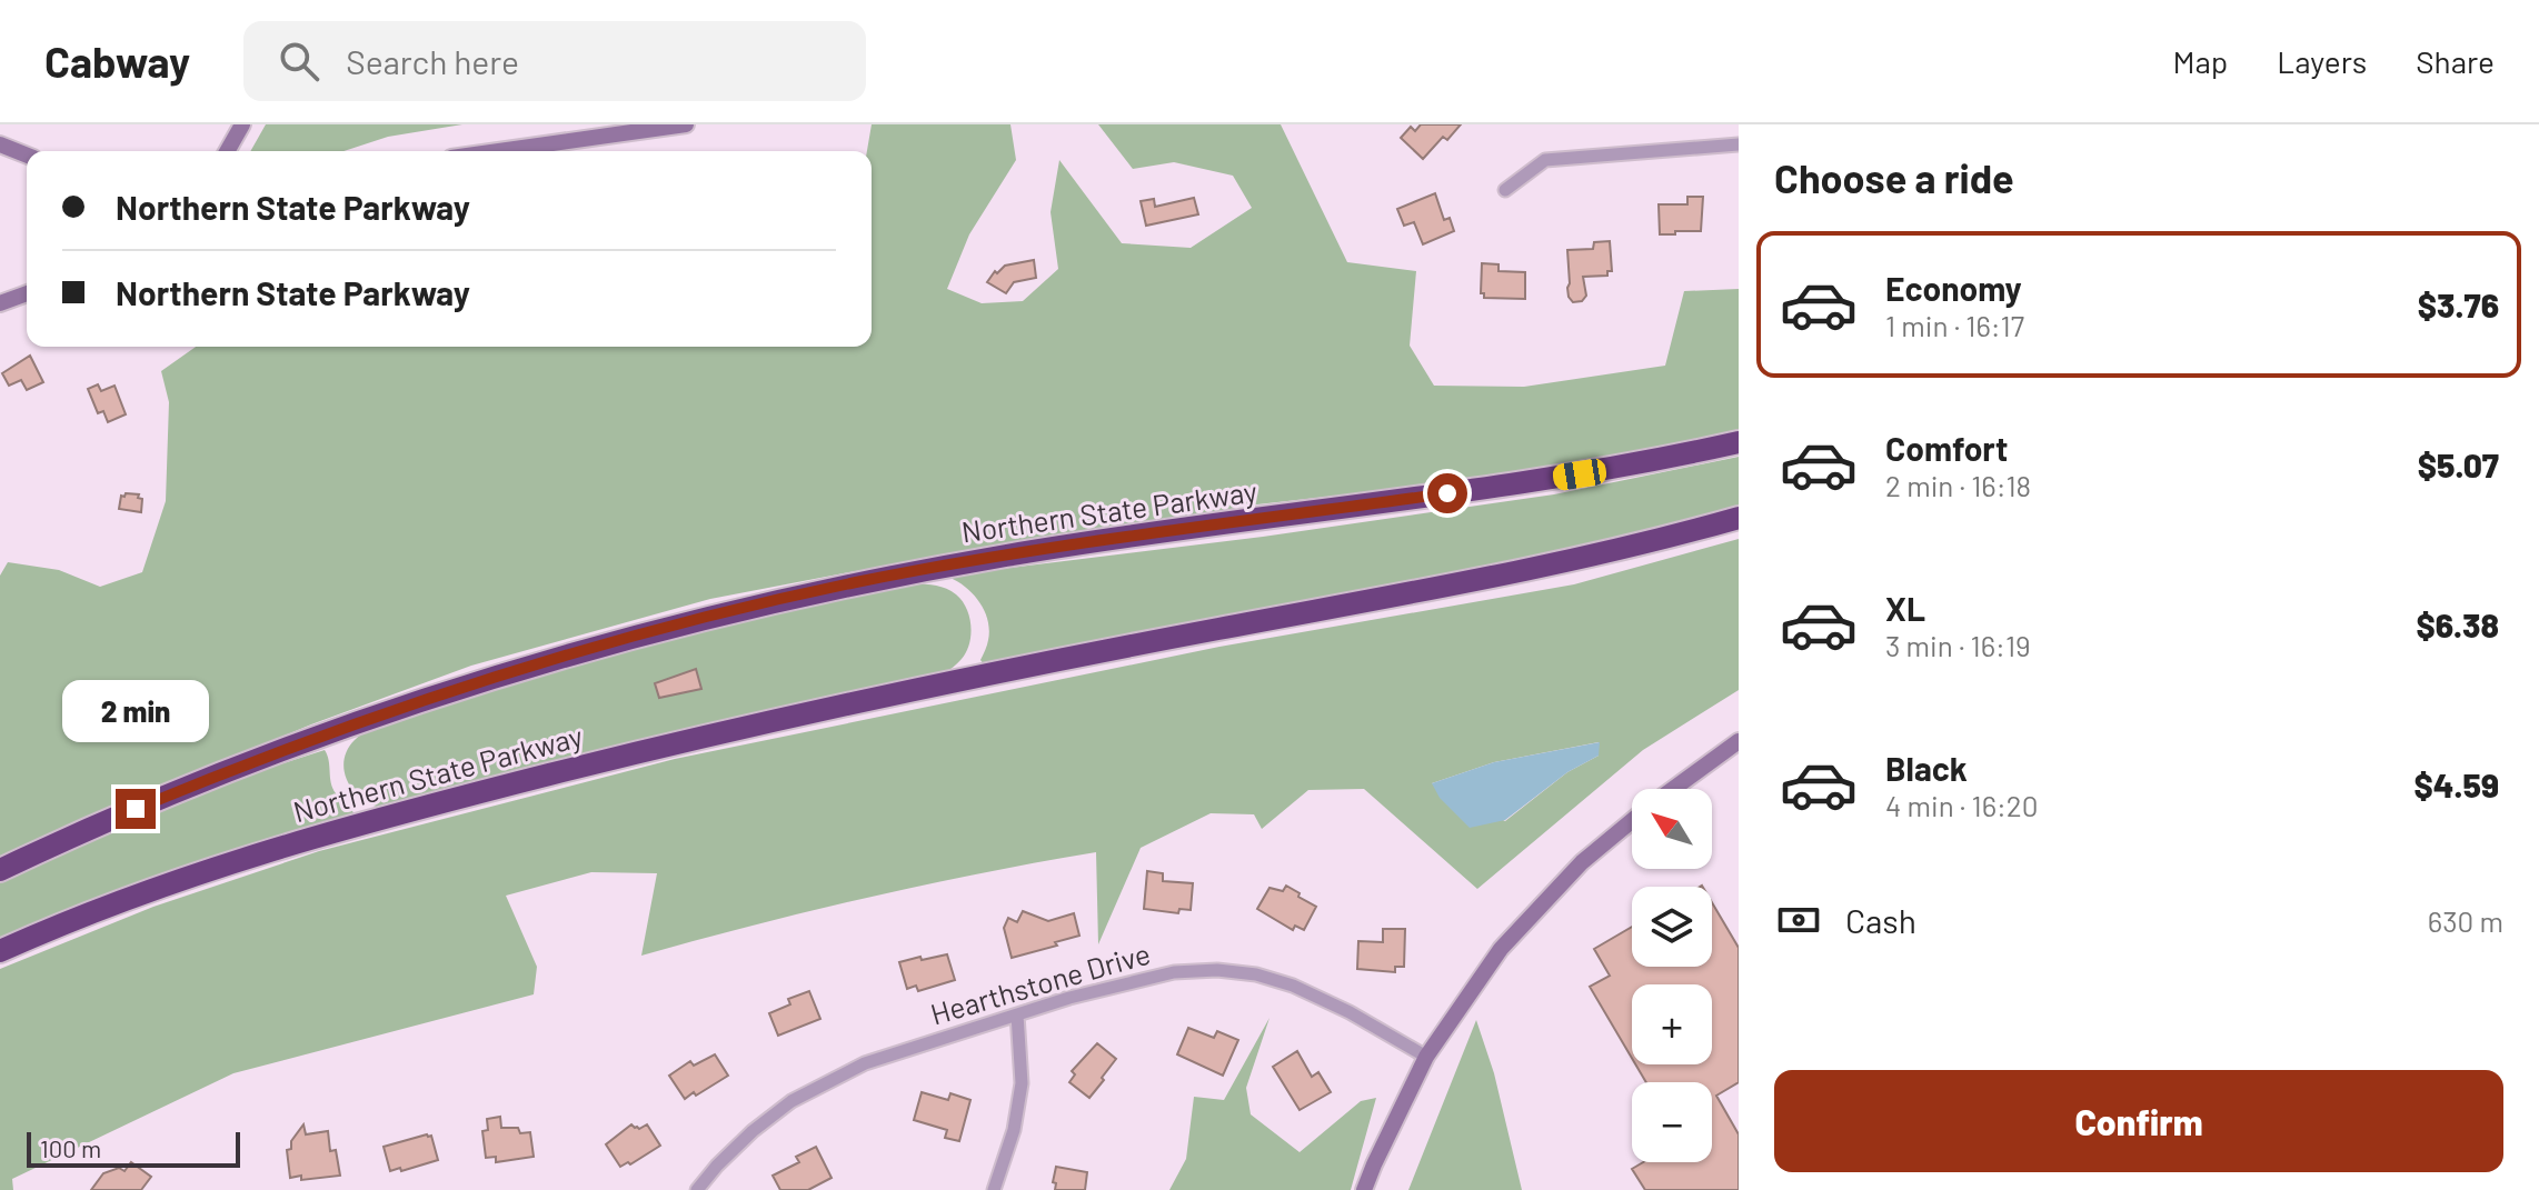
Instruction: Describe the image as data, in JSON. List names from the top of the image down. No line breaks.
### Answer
{"streets":{"highway":["Northern State Parkway"],"street":["Hearthstone Drive"]},"scale_bar":"100 m","north":"top left","page":{"header":"Cabway","search":"Search here","nav":["Map","Layers","Share"],"heading":"Choose a ride","banner":["Northern State Parkway","Northern State Parkway"],"list":[{"name":"Economy","note":"1 min · 16:17","value":"$3.76"},{"name":"Comfort","note":"2 min · 16:18","value":"$5.07"},{"name":"XL","note":"3 min · 16:19","value":"$6.38"},{"name":"Black","note":"4 min · 16:20","value":"$4.59"}],"bubble":"2 min","map_buttons":["+","−"],"pay":["Cash","630 m"],"buttons":"Confirm","scale":"100 m"}}
